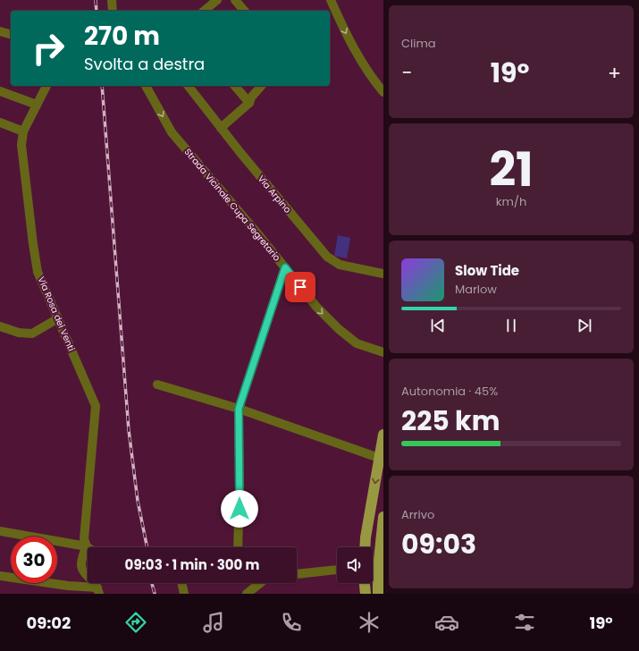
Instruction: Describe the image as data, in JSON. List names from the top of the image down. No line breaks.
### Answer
{"streets":{"street":["Via Arpino","Strada Vicinale Cupa Segretario","Via Rosa dei Venti"]},"one_way":["Strada Vicinale Cupa Segretario"],"page":{"tile":["Clima",["21","km/h"],["Autonomia · 45%","225 km"],["Arrivo","09:03"]],"turn":["270 m","Svolta a destra"],"heat":["−","19°","+"],"song":["Slow Tide","Marlow"],"limit":"30","trip":"09:03 · 1 min · 300 m","tabs":["09:02","19°"]}}
